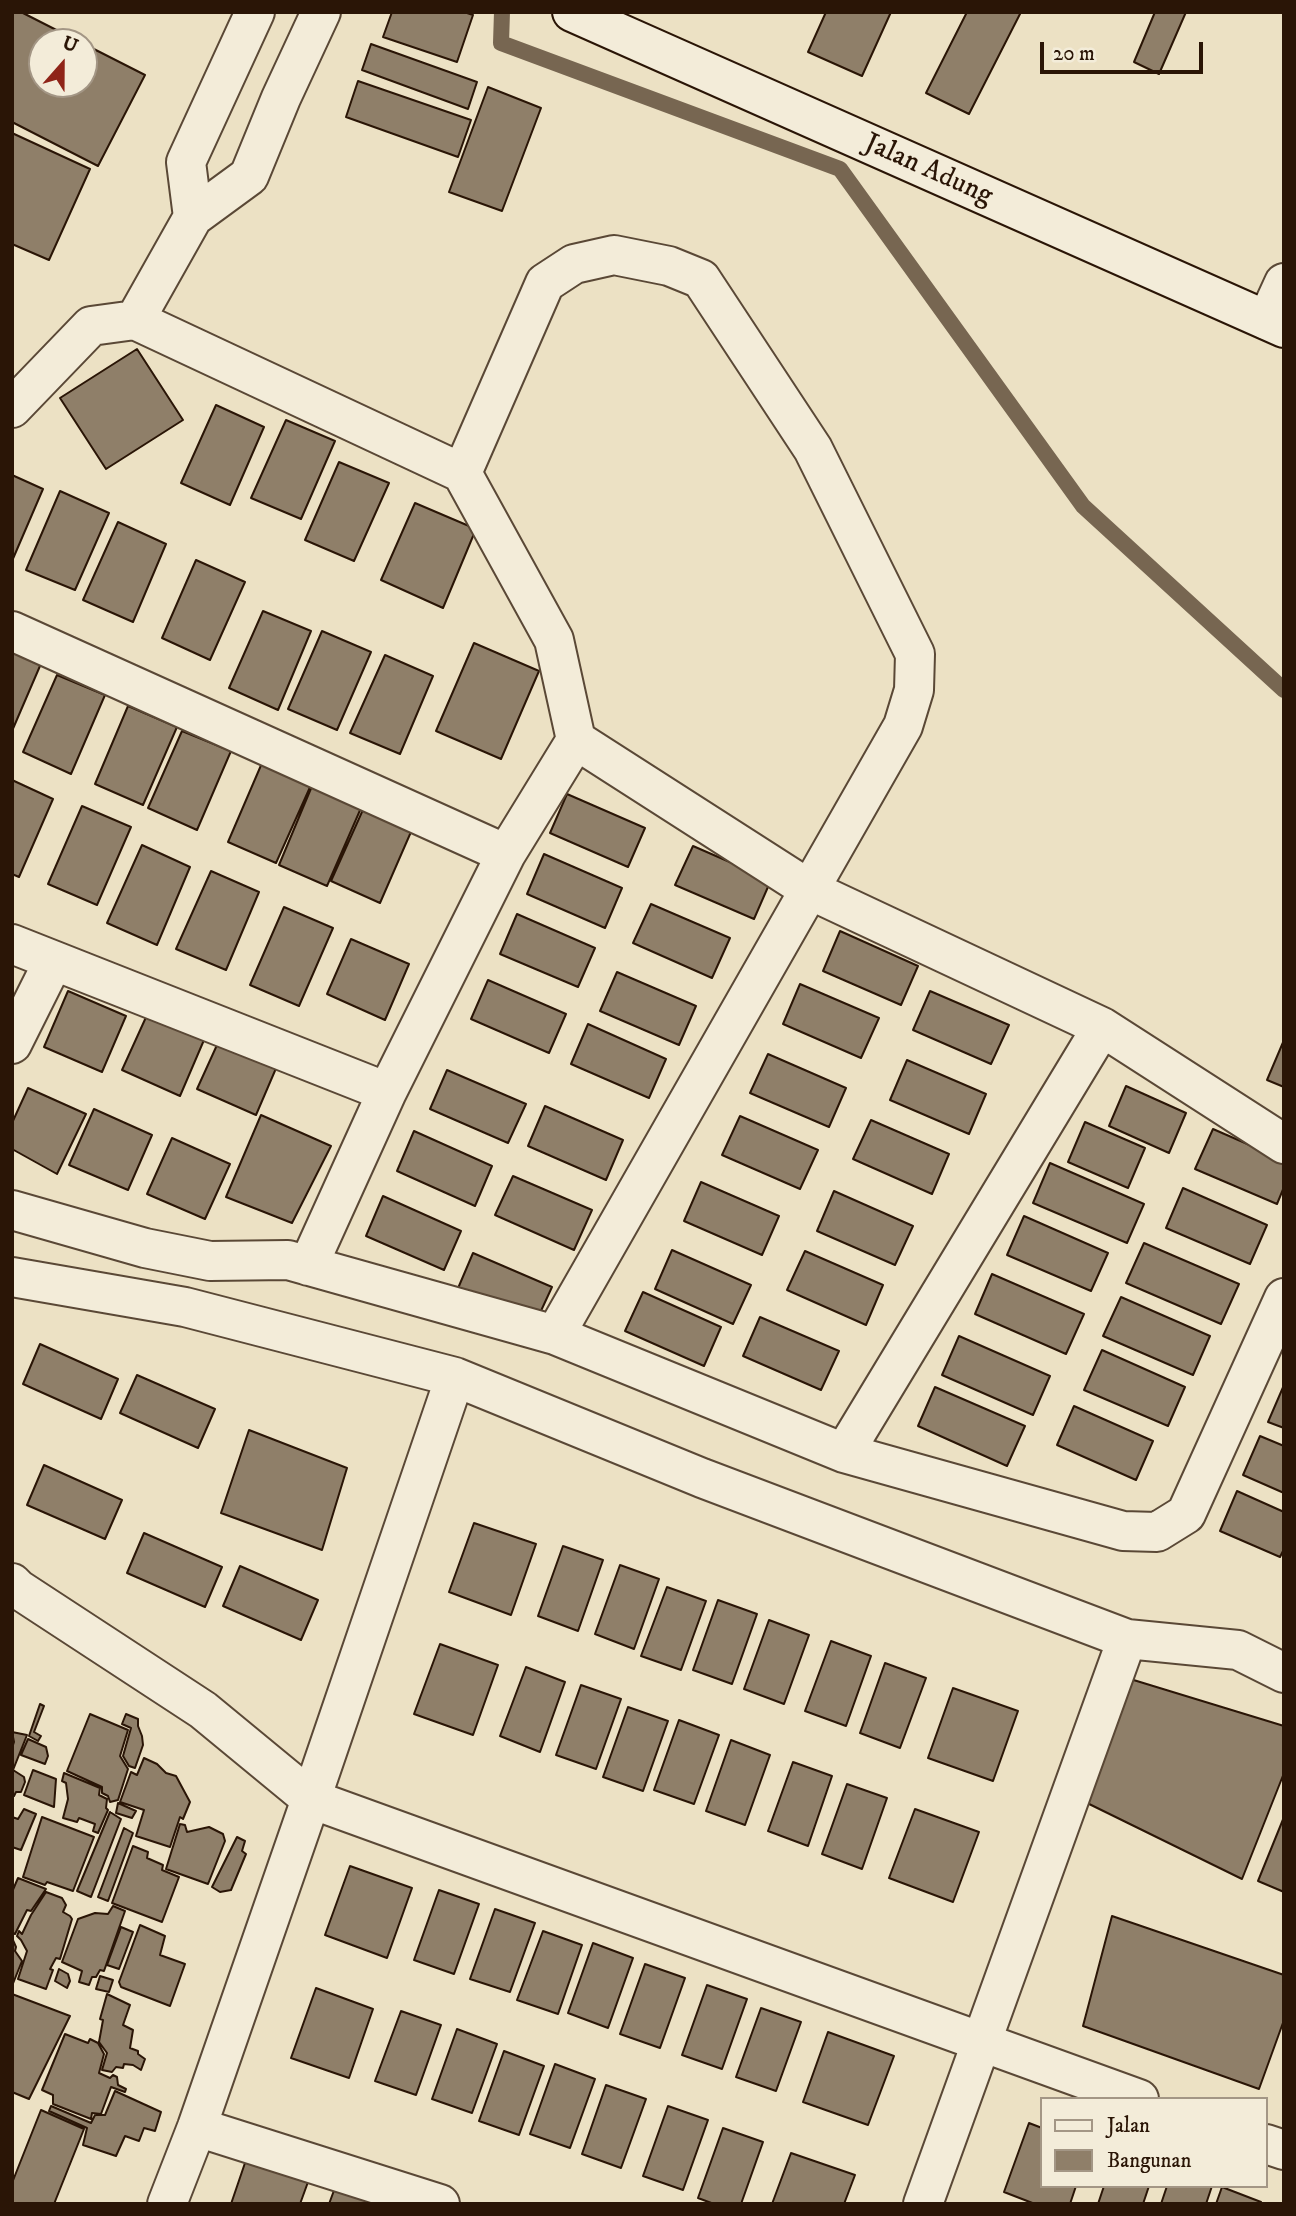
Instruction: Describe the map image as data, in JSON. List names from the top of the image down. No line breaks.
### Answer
{"streets":{"street":["Jalan Adung"]},"legend":["Jalan","Bangunan"],"scale_bar":"20 m","north":"top"}
